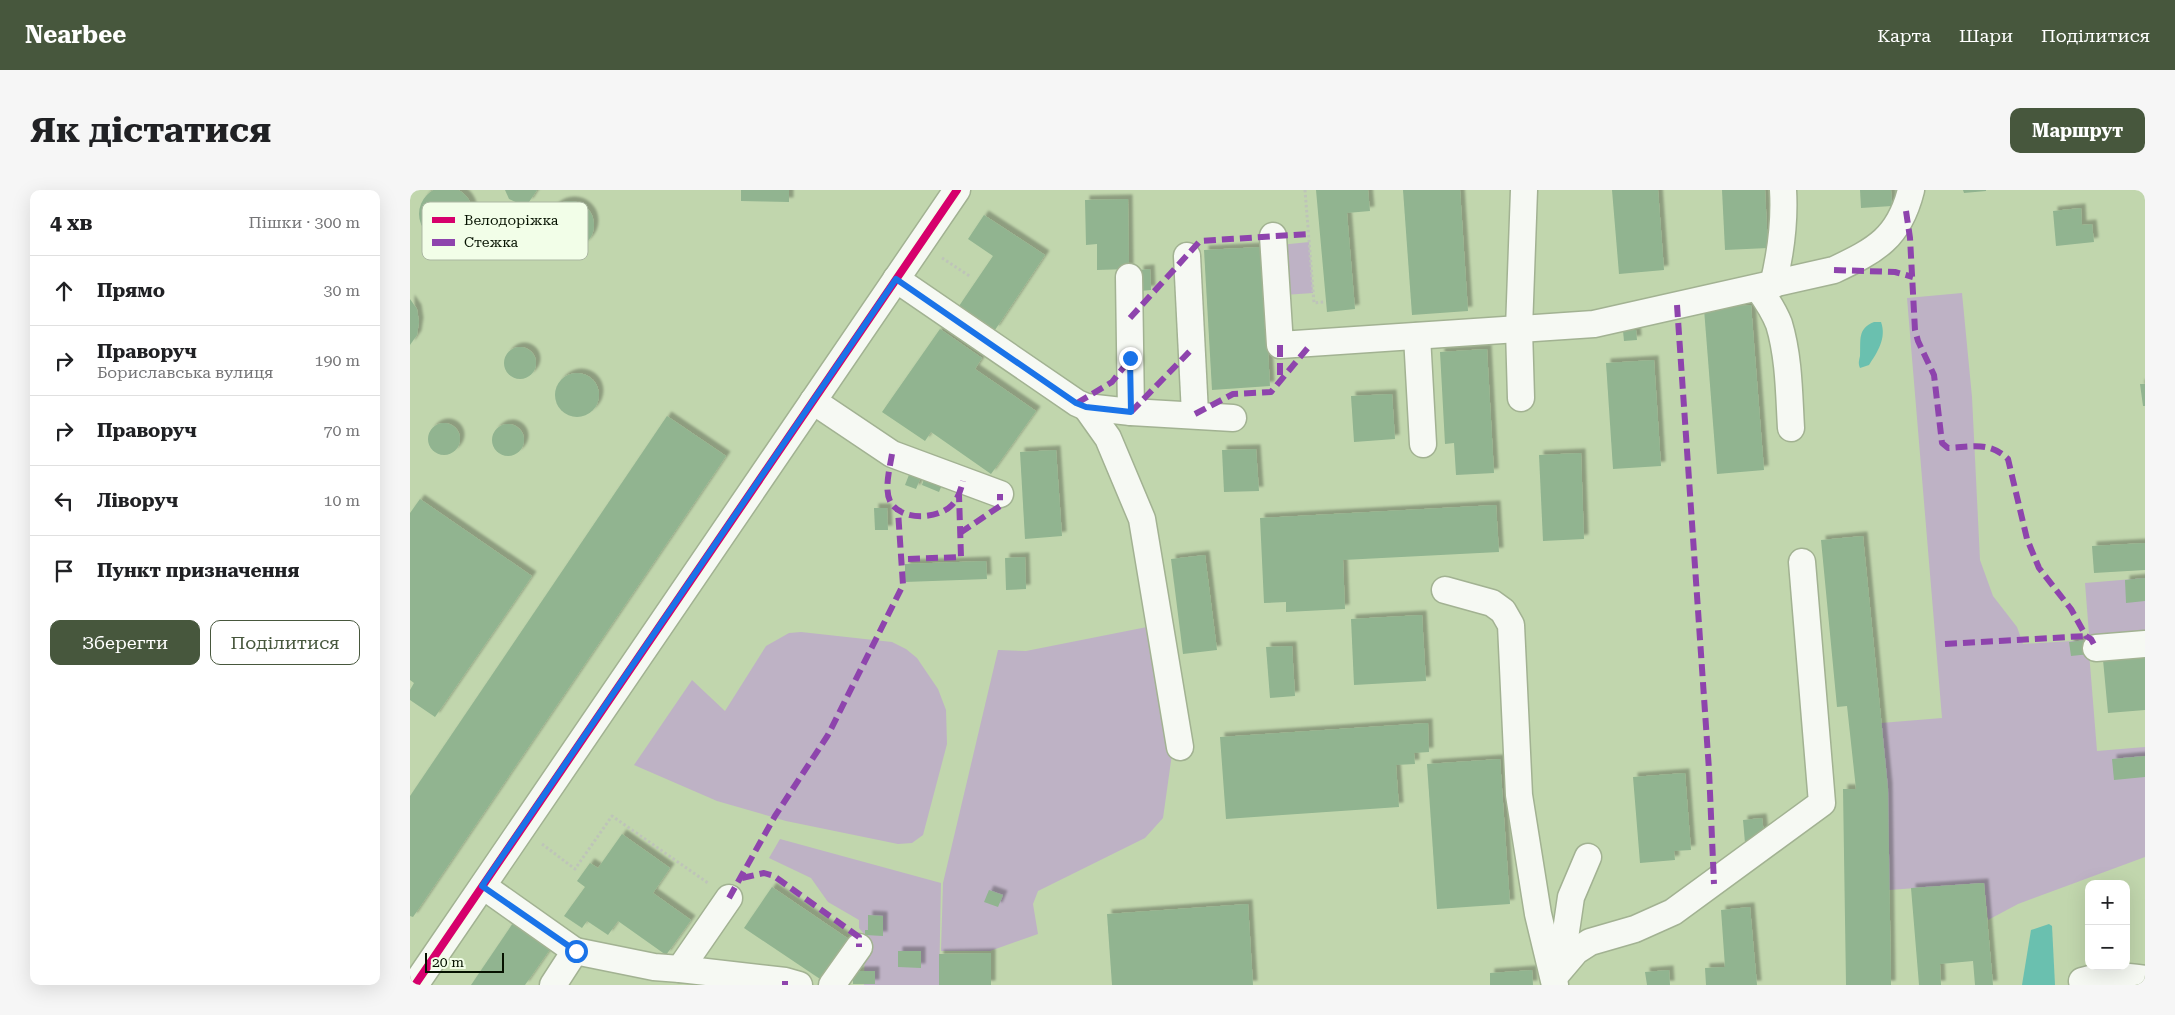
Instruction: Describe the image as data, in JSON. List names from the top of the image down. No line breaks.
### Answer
{"legend":["Велодоріжка","Стежка"],"scale_bar":"20 m","page":{"header":"Nearbee","nav":["Карта","Шари","Поділитися"],"buttons":["Маршрут",["Зберегти","Поділитися"]],"title":"Як дістатися","heading":["4 хв","Пішки · 300 m"],"list":[["Прямо","30 m"],["Праворуч","Бориславська вулиця","190 m"],["Праворуч","70 m"],["Ліворуч","10 m"],"Пункт призначення"],"map_buttons":["+","−"],"scale":"20 m"}}
